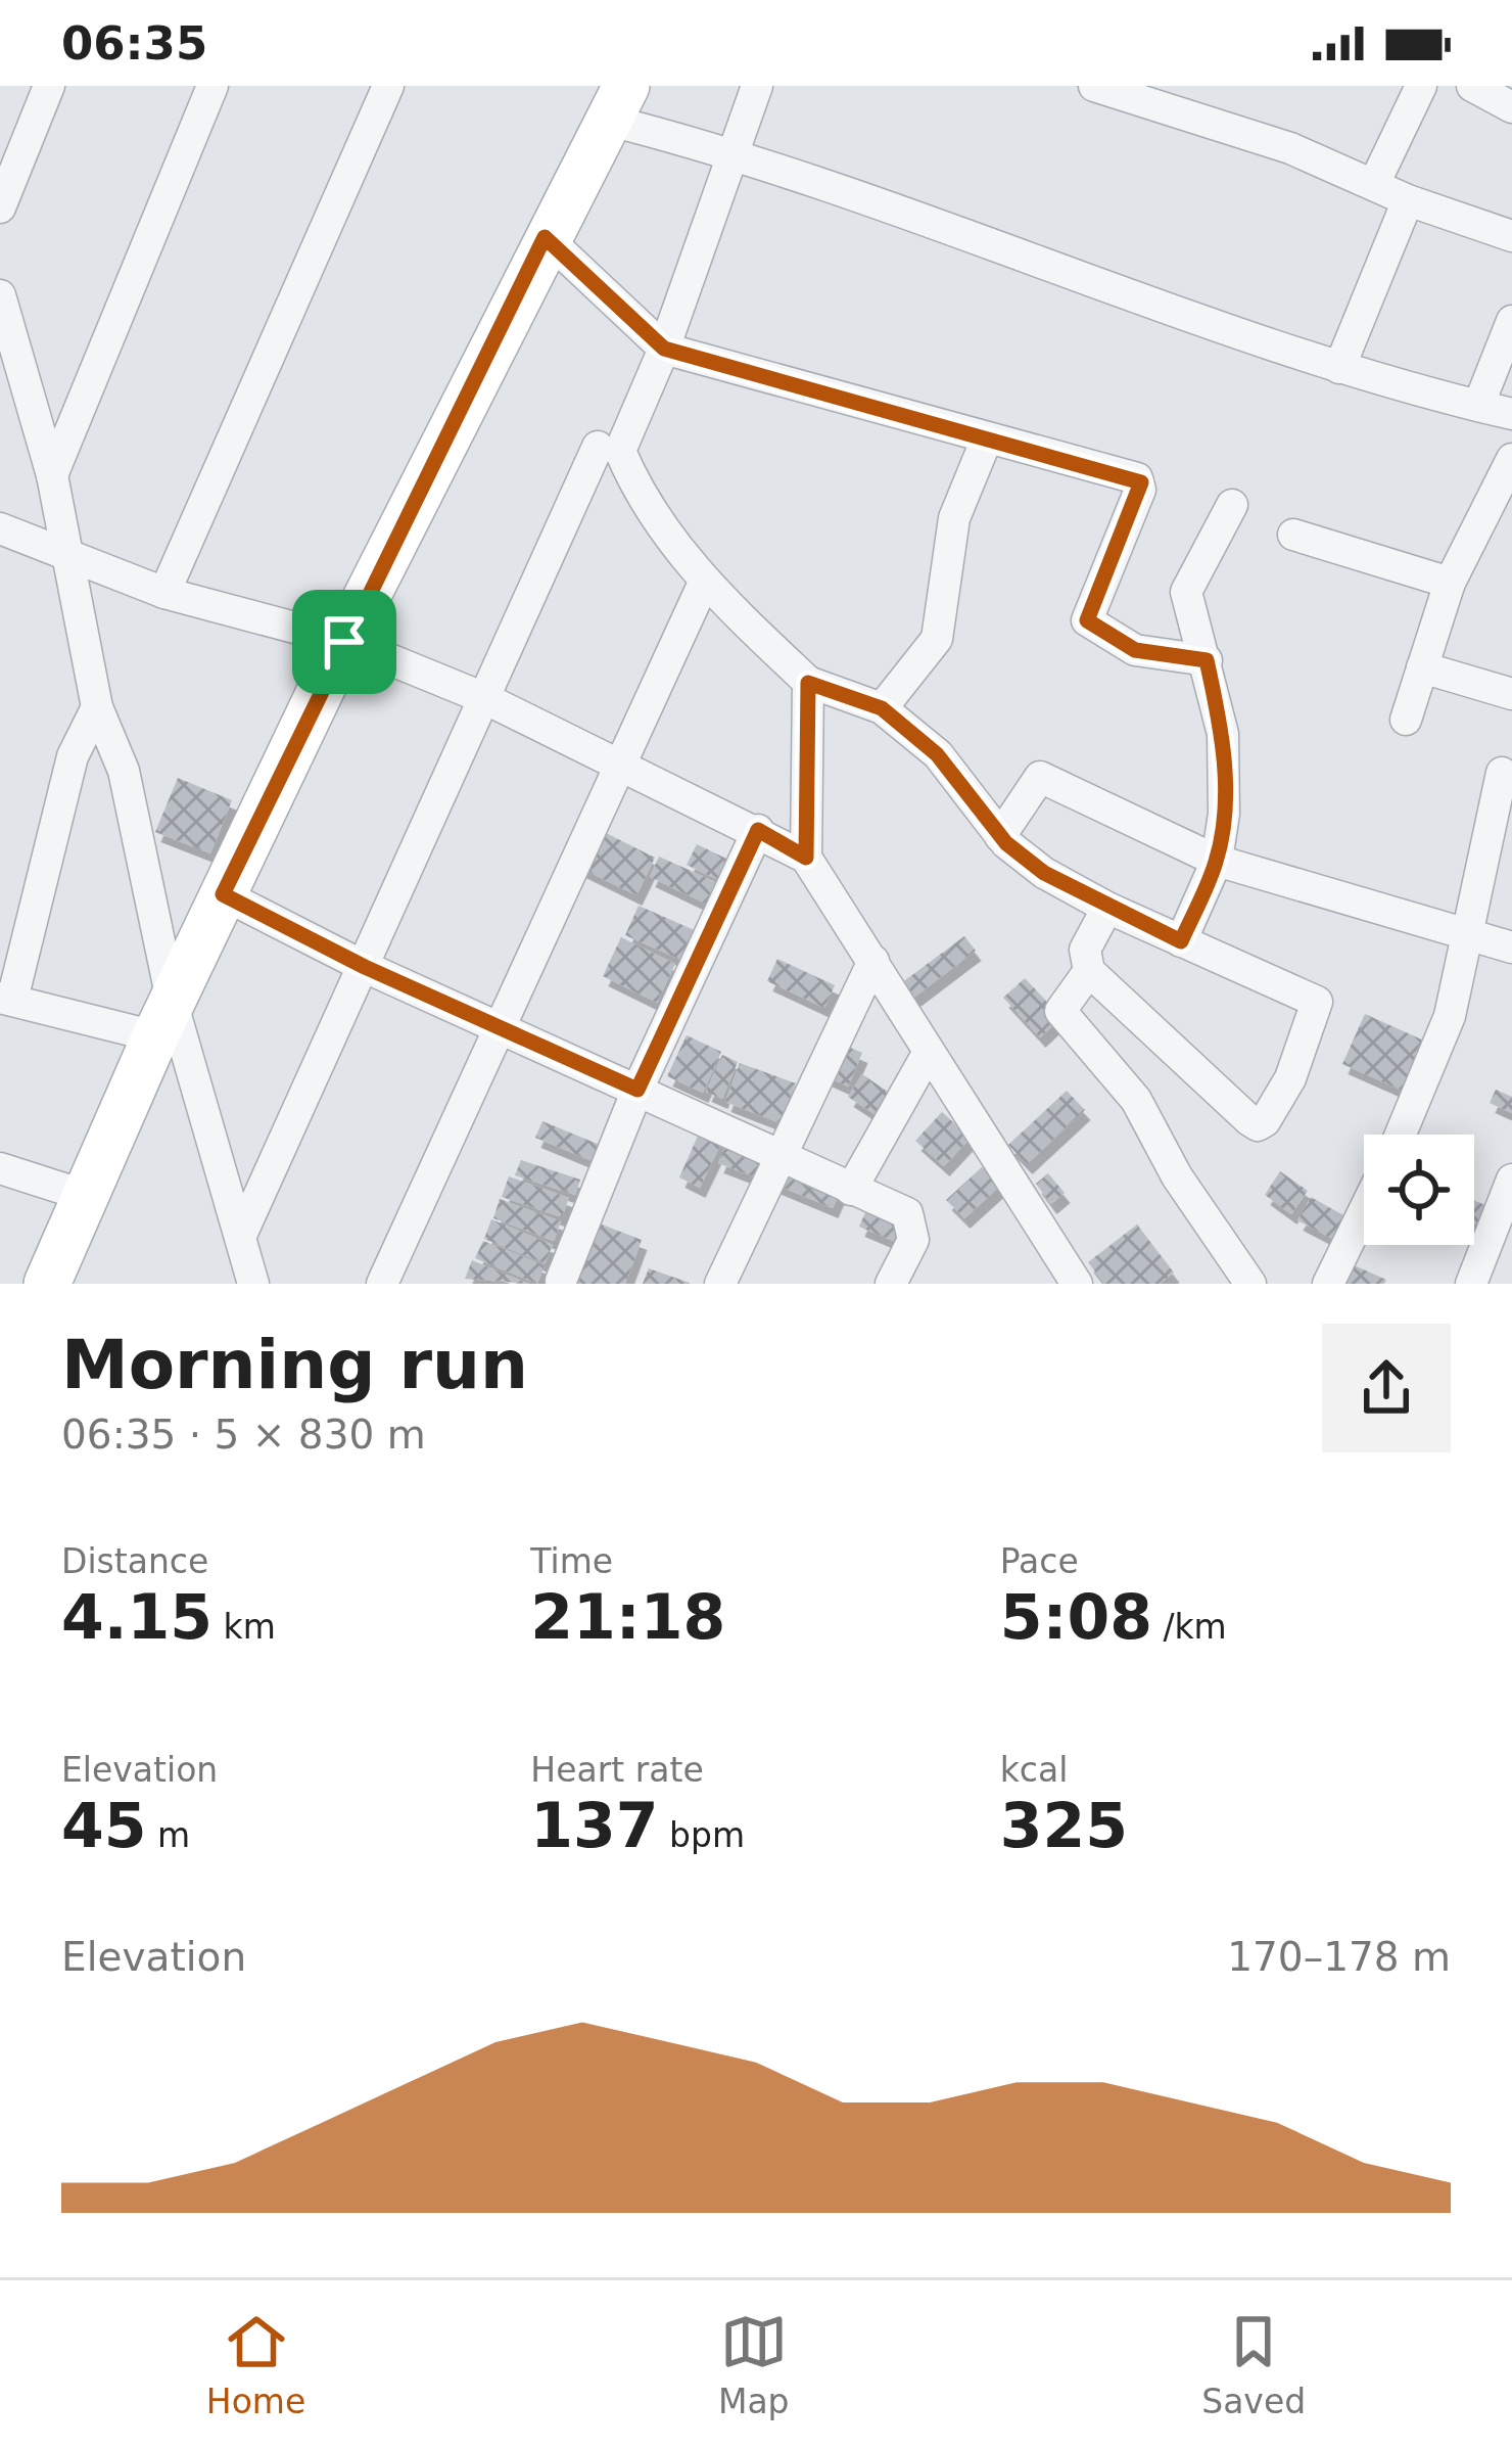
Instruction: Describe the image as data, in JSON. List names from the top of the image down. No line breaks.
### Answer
{"page":{"status":"06:35","heading":["Morning run","06:35 · 5 × 830 m"],"stats":[["Distance","4.15 km"],["Time","21:18"],["Pace","5:08 /km"],["Elevation","45 m"],["Heart rate","137 bpm"],["kcal","325"]],"chart":["Elevation","170–178 m"],"tabs":["Home","Map","Saved"]}}
